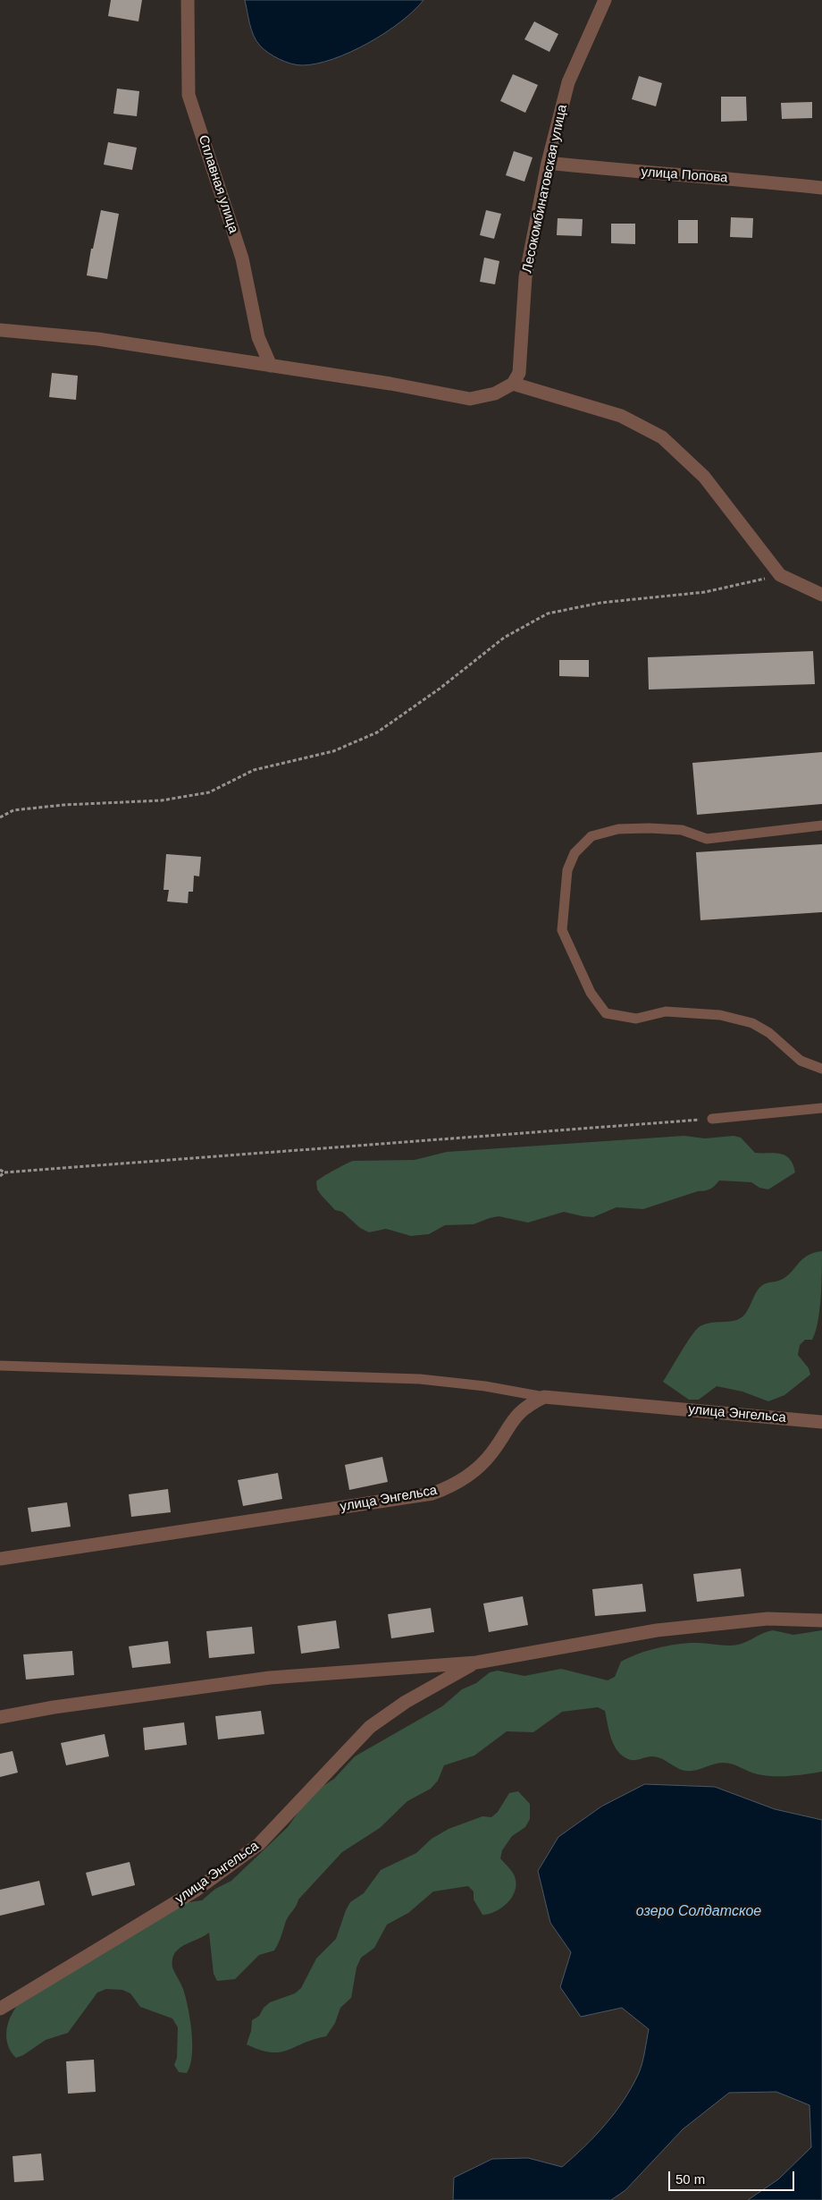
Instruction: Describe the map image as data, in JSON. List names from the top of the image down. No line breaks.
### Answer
{"streets":{"street":["улица Попова","Сплавная улица","Лесокомбинатовская улица","улица Энгельса"]},"crossings":[["улица Попова","Лесокомбинатовская улица"]],"water":["озеро Солдатское"],"scale_bar":"50 m"}
